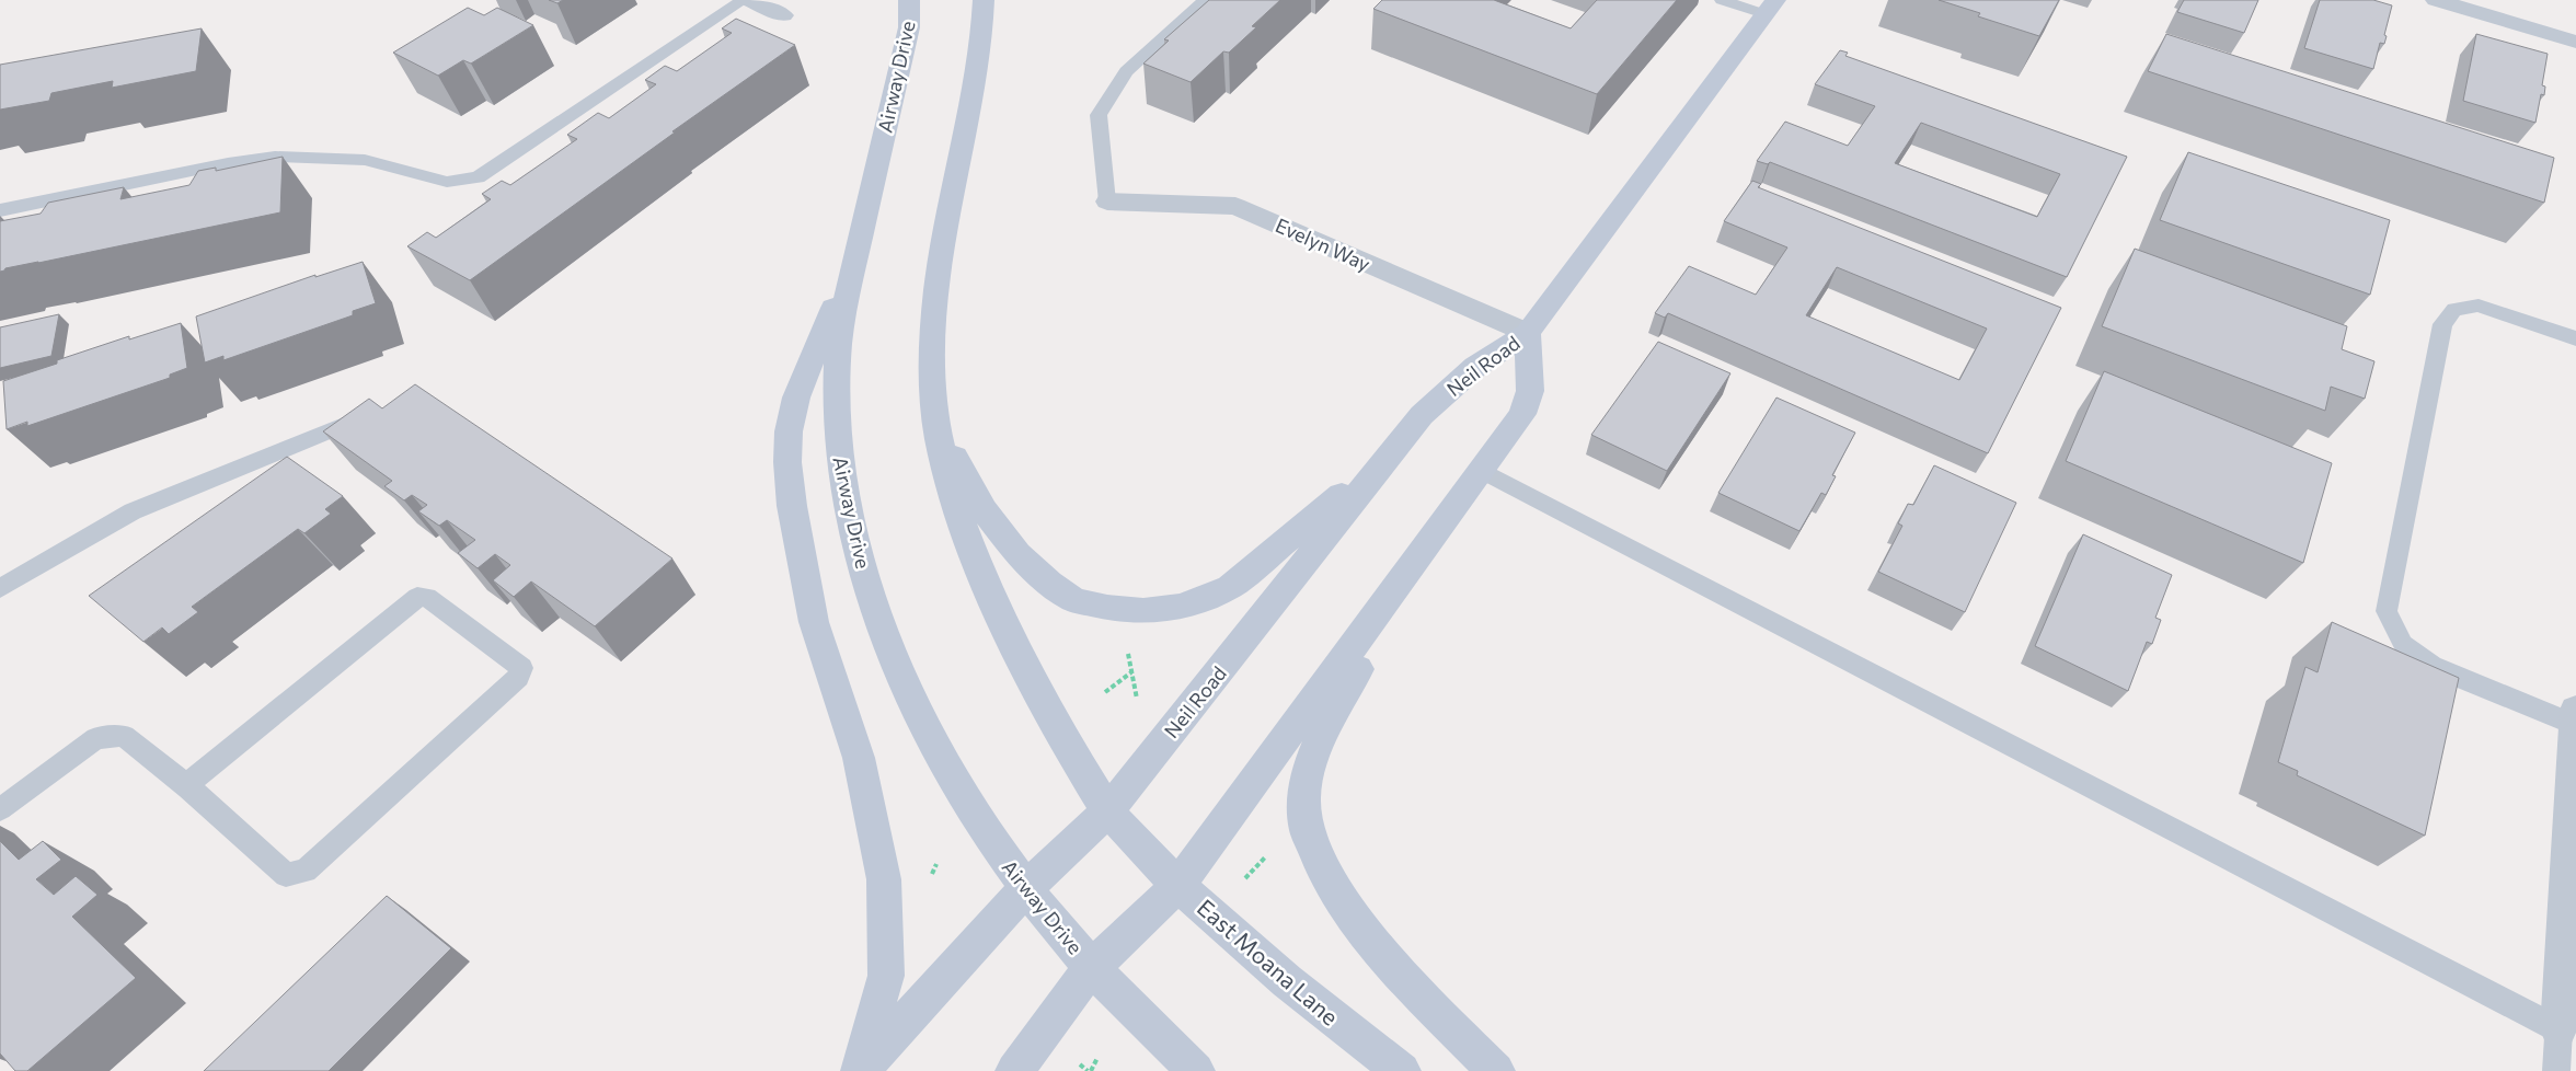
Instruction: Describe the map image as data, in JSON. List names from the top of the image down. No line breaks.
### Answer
{"streets":{"main road":["Airway Drive","Neil Road","East Moana Lane"],"street":["Evelyn Way"]},"crossings":[["Airway Drive","Neil Road"],["Evelyn Way","Neil Road"],["Neil Road","East Moana Lane"]]}
